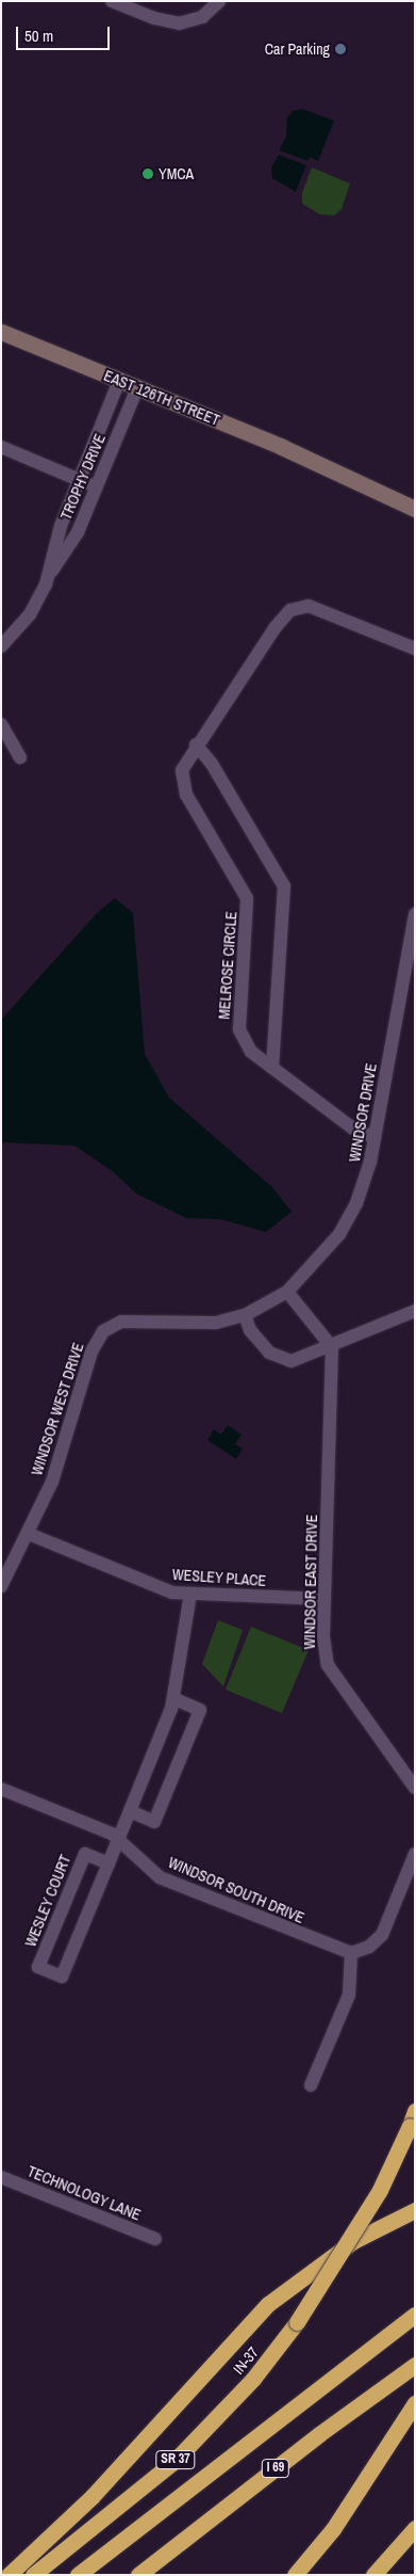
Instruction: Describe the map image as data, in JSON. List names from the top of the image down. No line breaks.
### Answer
{"streets":{"highway":["IN-37","SR 37","I 69"],"main road":["EAST 126TH STREET"],"street":["TROPHY DRIVE","MELROSE CIRCLE","WINDSOR DRIVE","WINDSOR WEST DRIVE","WESLEY PLACE","WINDSOR EAST DRIVE","WINDSOR SOUTH DRIVE","WESLEY COURT","TECHNOLOGY LANE"]},"crossings":[["EAST 126TH STREET","TROPHY DRIVE"],["MELROSE CIRCLE","WINDSOR DRIVE"],["WINDSOR DRIVE","WINDSOR WEST DRIVE"],["WINDSOR WEST DRIVE","WESLEY PLACE"],["WESLEY PLACE","WINDSOR EAST DRIVE"],["WESLEY PLACE","WESLEY COURT"],["WINDSOR SOUTH DRIVE","WESLEY COURT"]],"places":["Car Parking","YMCA"],"scale_bar":"50 m"}
